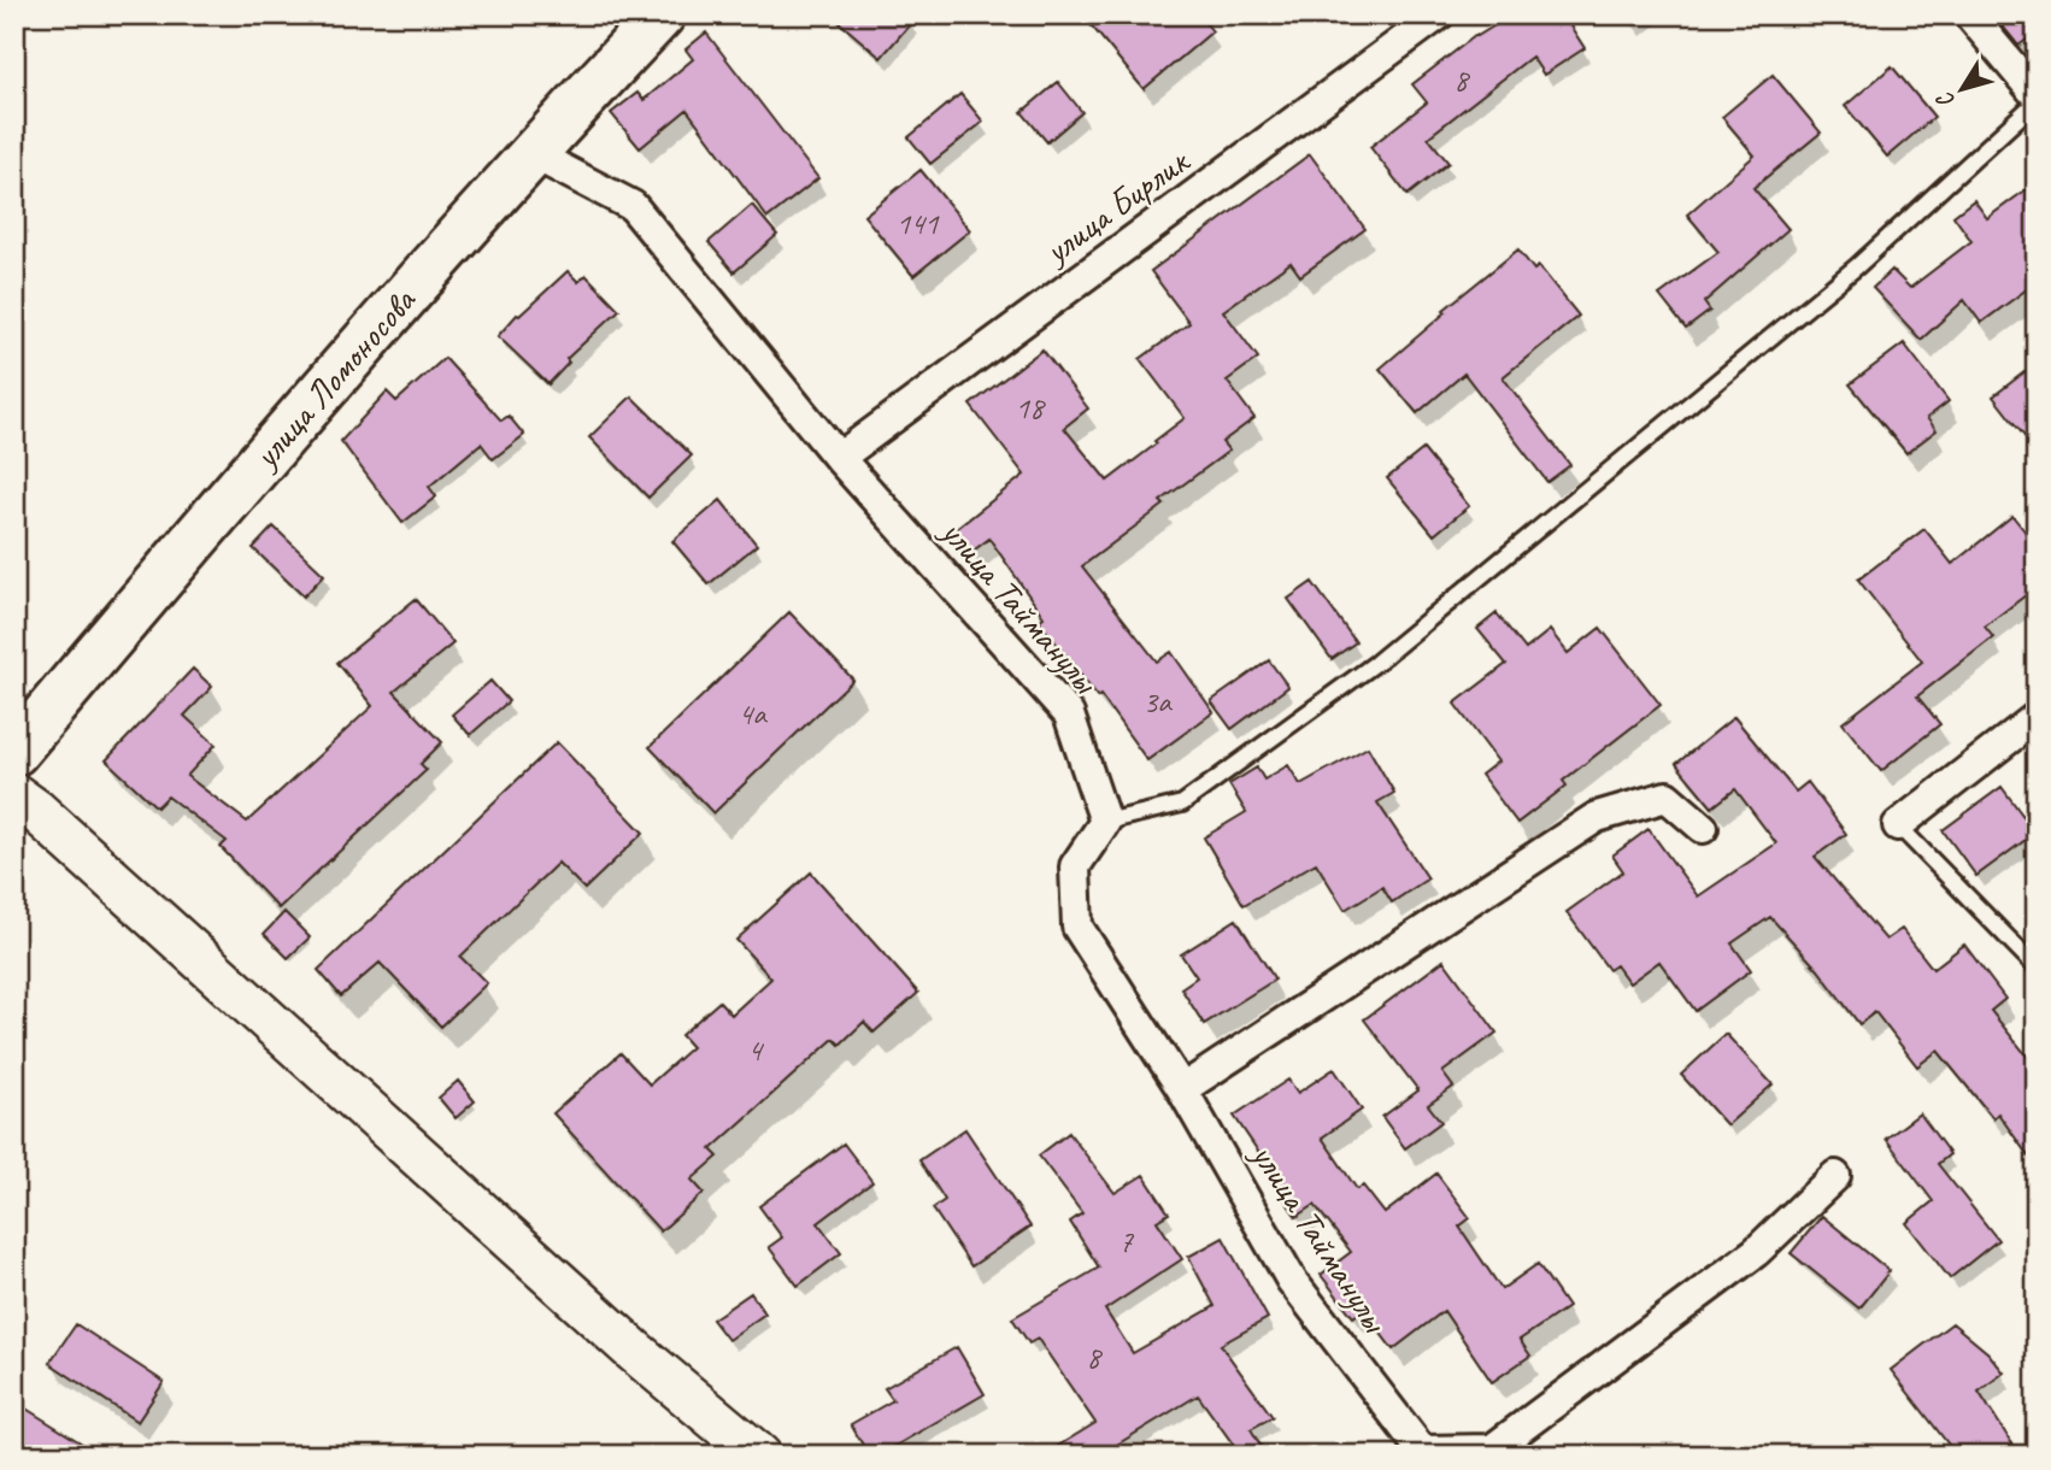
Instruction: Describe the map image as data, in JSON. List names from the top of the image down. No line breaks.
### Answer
{"streets":{"main road":["улица Ломоносова"],"street":["улица Бирлик","улица Тайманулы"]},"crossings":[["улица Бирлик","улица Тайманулы"],["улица Ломоносова","улица Тайманулы"]],"house_numbers":["8","141","18","3а","4а","4","7","8"],"north":"bottom left"}
